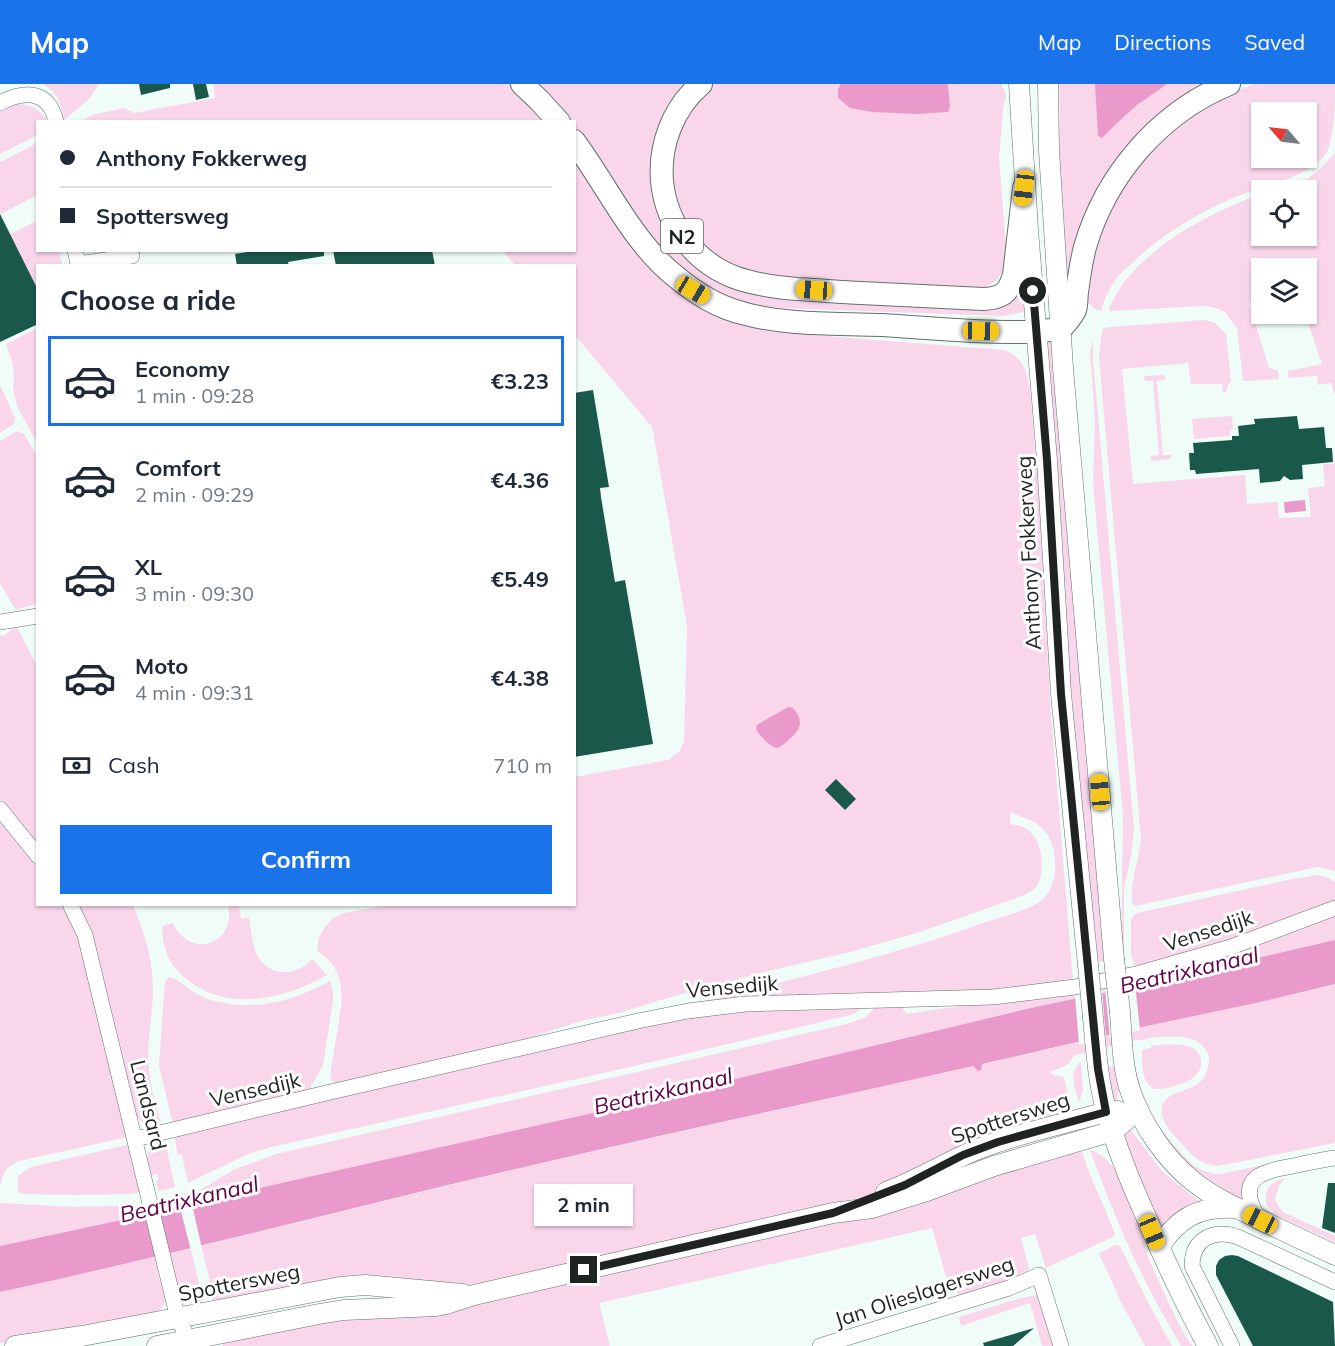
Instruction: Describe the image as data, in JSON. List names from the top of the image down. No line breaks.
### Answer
{"streets":{"highway":["N2"],"main road":["Anthony Fokkerweg","Spottersweg"],"street":["Vensedijk","Landsard","Jan Olieslagersweg"]},"crossings":[["N2","Anthony Fokkerweg"],["Anthony Fokkerweg","Spottersweg"],["Vensedijk","Landsard"],["Landsard","Spottersweg"]],"water":["Beatrixkanaal"],"north":"top left","page":{"header":"Map","nav":["Map","Directions","Saved"],"banner":["Anthony Fokkerweg","Spottersweg"],"heading":"Choose a ride","list":[{"name":"Economy","note":"1 min · 09:28","value":"€3.23"},{"name":"Comfort","note":"2 min · 09:29","value":"€4.36"},{"name":"XL","note":"3 min · 09:30","value":"€5.49"},{"name":"Moto","note":"4 min · 09:31","value":"€4.38"}],"pay":["Cash","710 m"],"buttons":"Confirm","bubble":"2 min"}}
